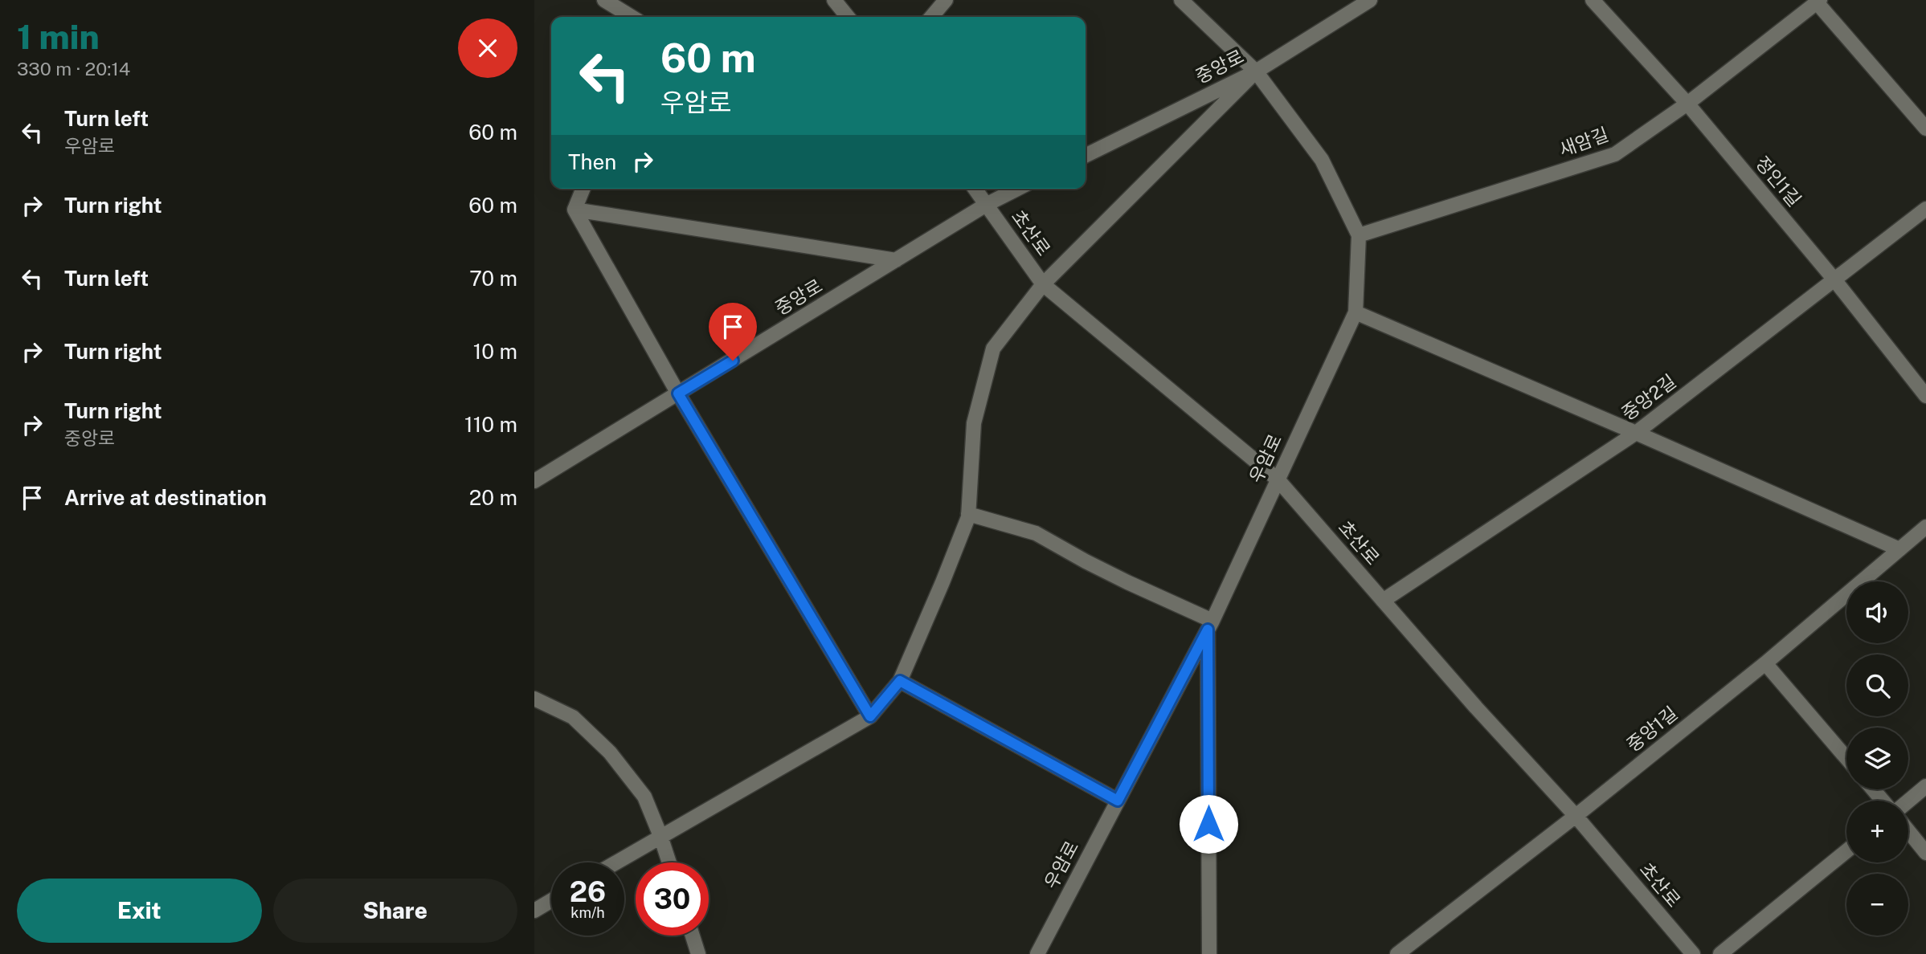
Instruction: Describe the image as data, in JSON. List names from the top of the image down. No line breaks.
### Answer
{"streets":{"street":["중앙로","새암길","정인1길","초산로","중앙2길","우암로","중앙1길"]},"crossings":[["중앙로","초산로"],["중앙로","우암로"],["새암길","정인1길"],["새암길","우암로"],["정인1길","중앙2길"],["초산로","중앙2길"],["초산로","우암로"],["초산로","중앙1길"]],"page":{"heading":["1 min","330 m · 20:14"],"turn":["60 m","우암로"],"list":[{"name":"Turn left","note":"우암로","value":"60 m"},{"name":"Turn right","value":"60 m"},{"name":"Turn left","value":"70 m"},{"name":"Turn right","value":"10 m"},{"name":"Turn right","note":"중앙로","value":"110 m"},{"name":"Arrive at destination","value":"20 m"}],"then":"Then","map_buttons":["+","−"],"speed":"26 km/h","limit":"30","buttons":["Exit","Share"]}}
